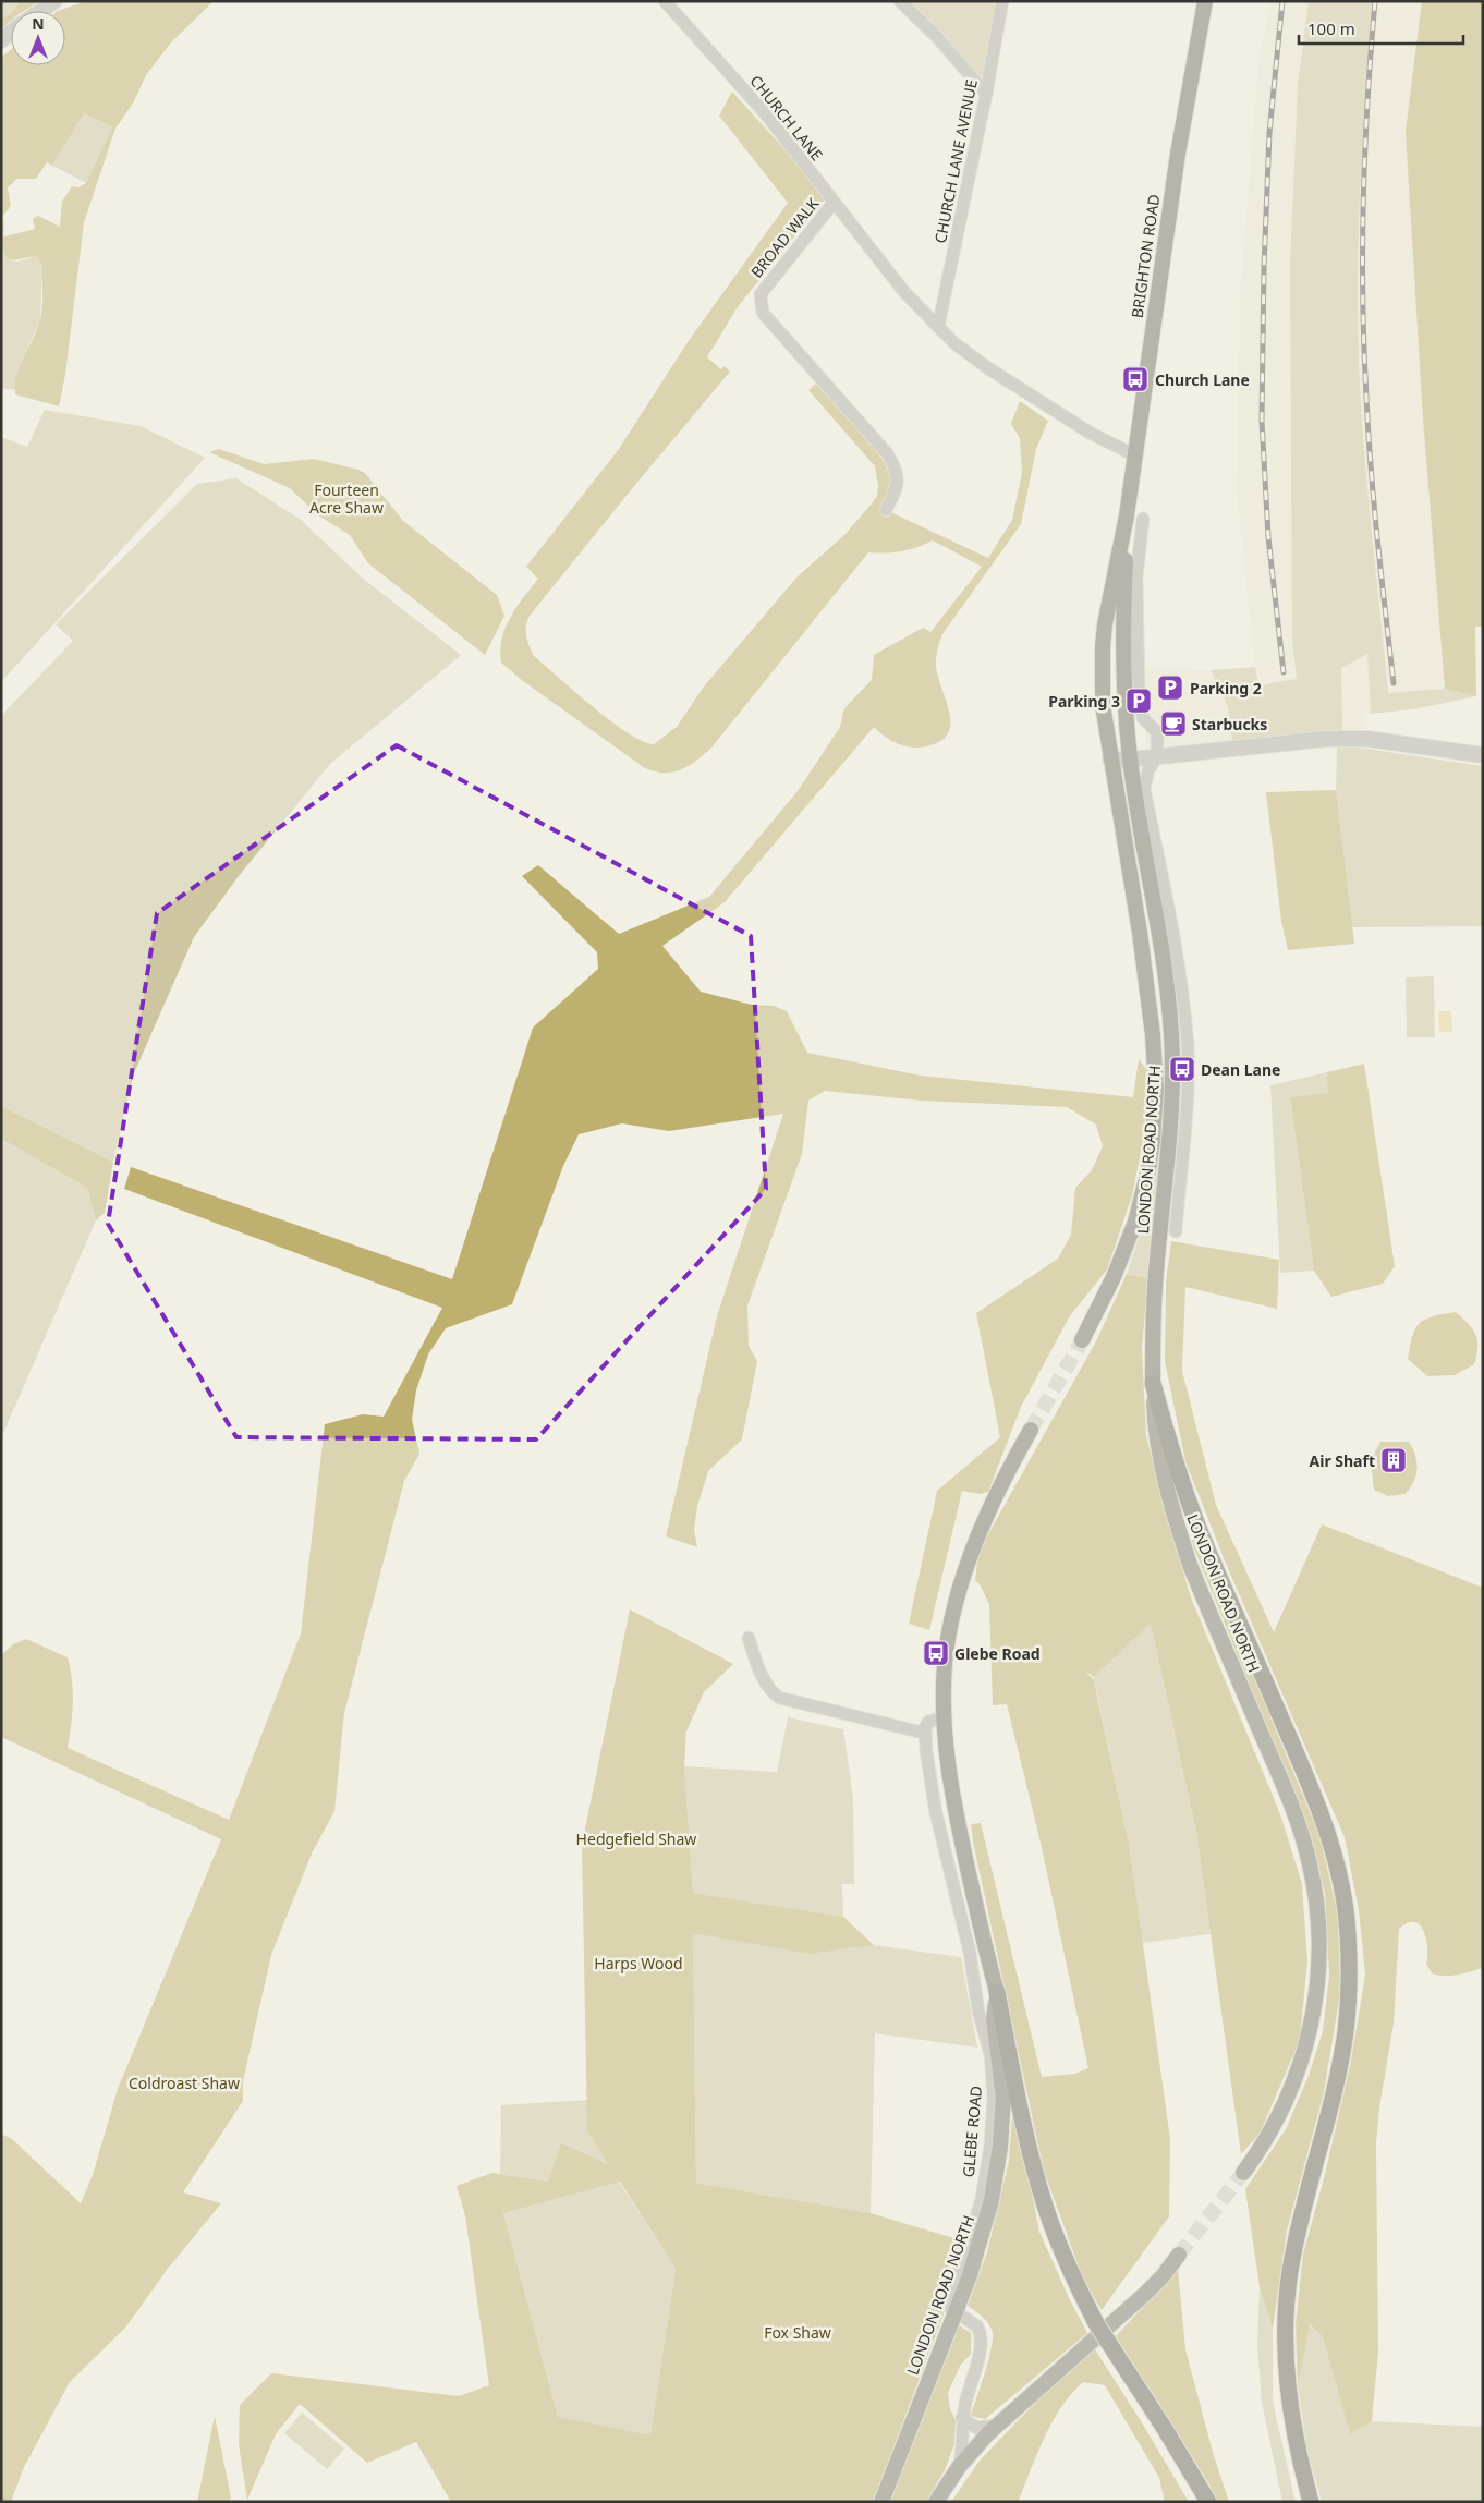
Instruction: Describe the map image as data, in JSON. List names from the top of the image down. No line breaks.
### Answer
{"streets":{"highway":["BRIGHTON ROAD","LONDON ROAD NORTH"],"street":["CHURCH LANE","CHURCH LANE AVENUE","BROAD WALK","GLEBE ROAD"]},"crossings":[["CHURCH LANE","CHURCH LANE AVENUE"],["CHURCH LANE","BROAD WALK"],["CHURCH LANE","BRIGHTON ROAD"],["BRIGHTON ROAD","LONDON ROAD NORTH"],["LONDON ROAD NORTH","GLEBE ROAD"]],"parks":["Fourteen Acre Shaw","Hedgefield Shaw","Harps Wood","Coldroast Shaw","Fox Shaw"],"places":{"bus stop":["Church Lane","Dean Lane","Glebe Road"],"parking":["Parking 2","Parking 3"],"cafe":["Starbucks"],"building":["Air Shaft"]},"scale_bar":"100 m","north":"top"}
